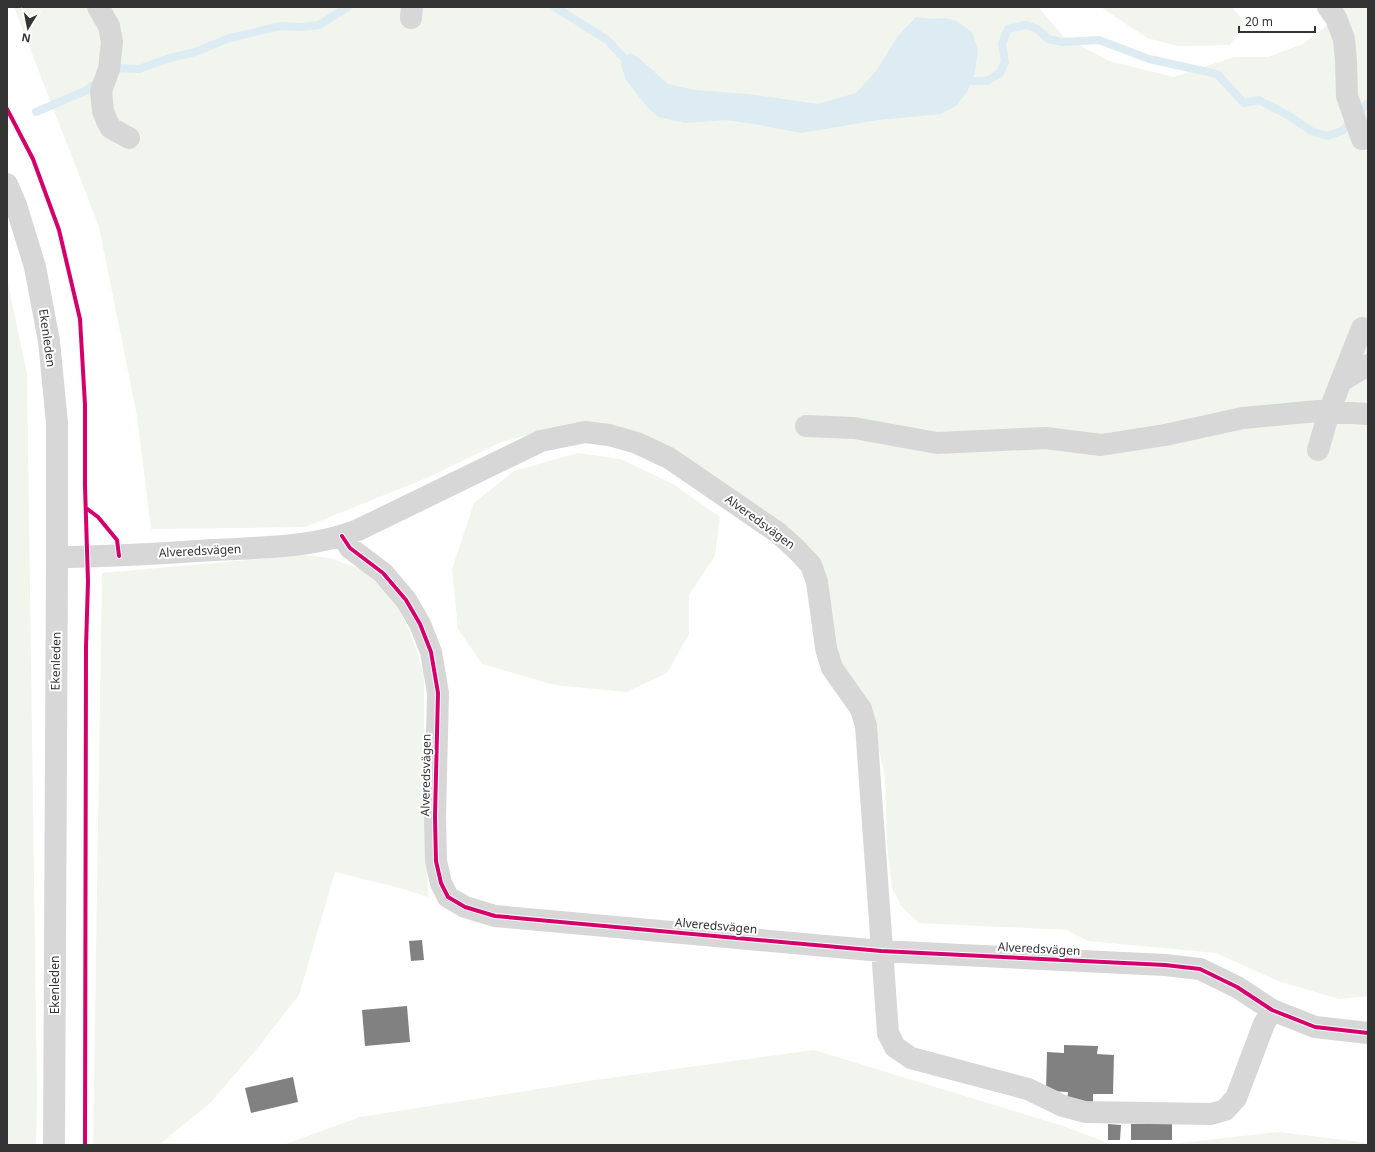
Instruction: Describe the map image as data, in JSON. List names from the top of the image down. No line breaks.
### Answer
{"streets":{"street":["Ekenleden","Alveredsvägen"]},"crossings":[["Ekenleden","Alveredsvägen"]],"scale_bar":"20 m","north":"bottom"}
